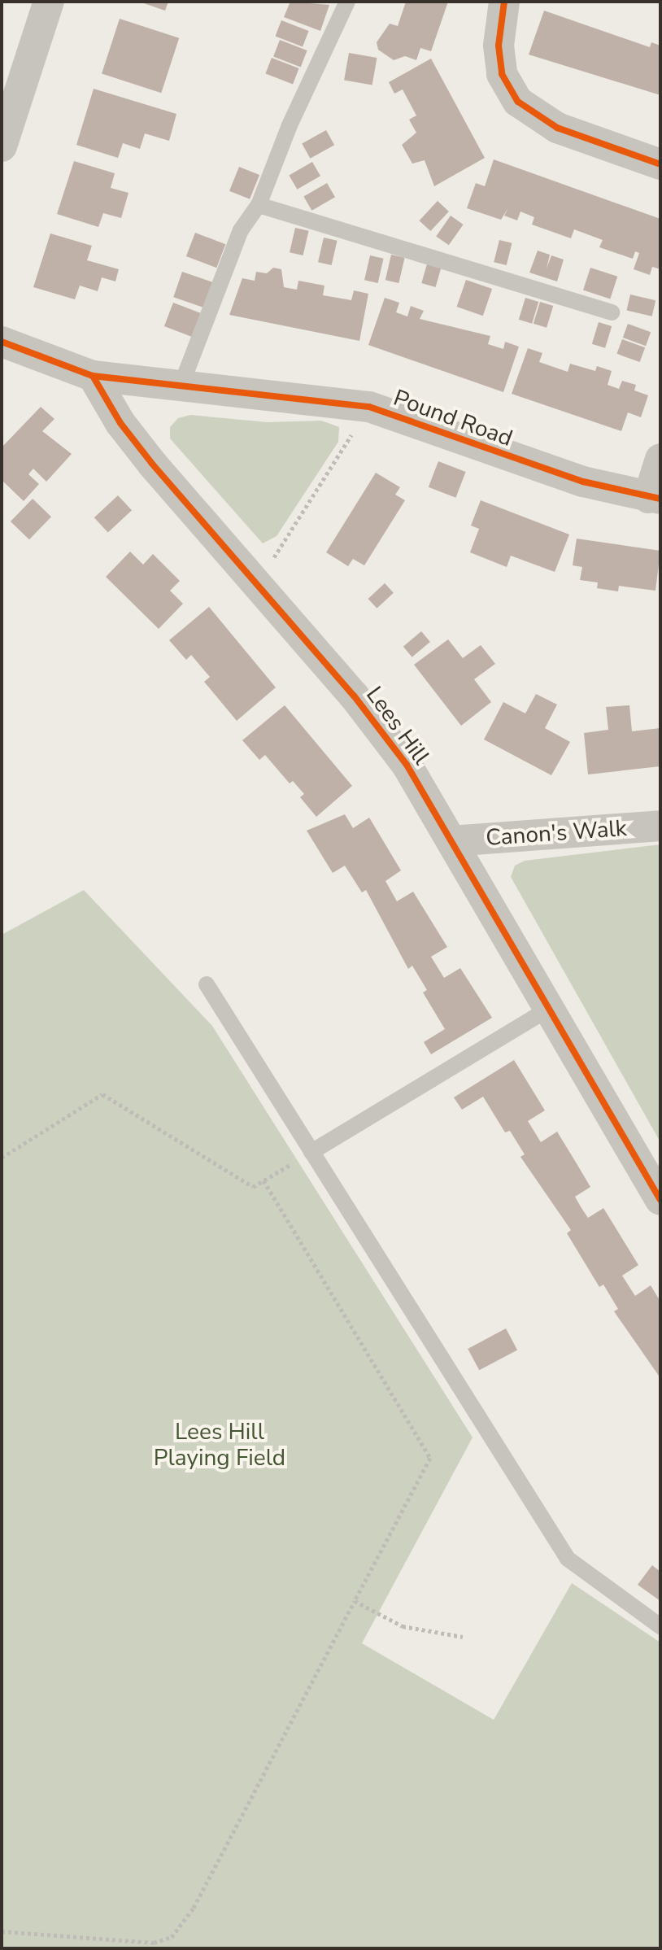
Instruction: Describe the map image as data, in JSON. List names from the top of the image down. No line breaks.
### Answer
{"streets":{"street":["Pound Road","Lees Hill","Canon's Walk"]},"crossings":[["Pound Road","Lees Hill"],["Lees Hill","Canon's Walk"]],"parks":["Lees Hill Playing Field"]}
